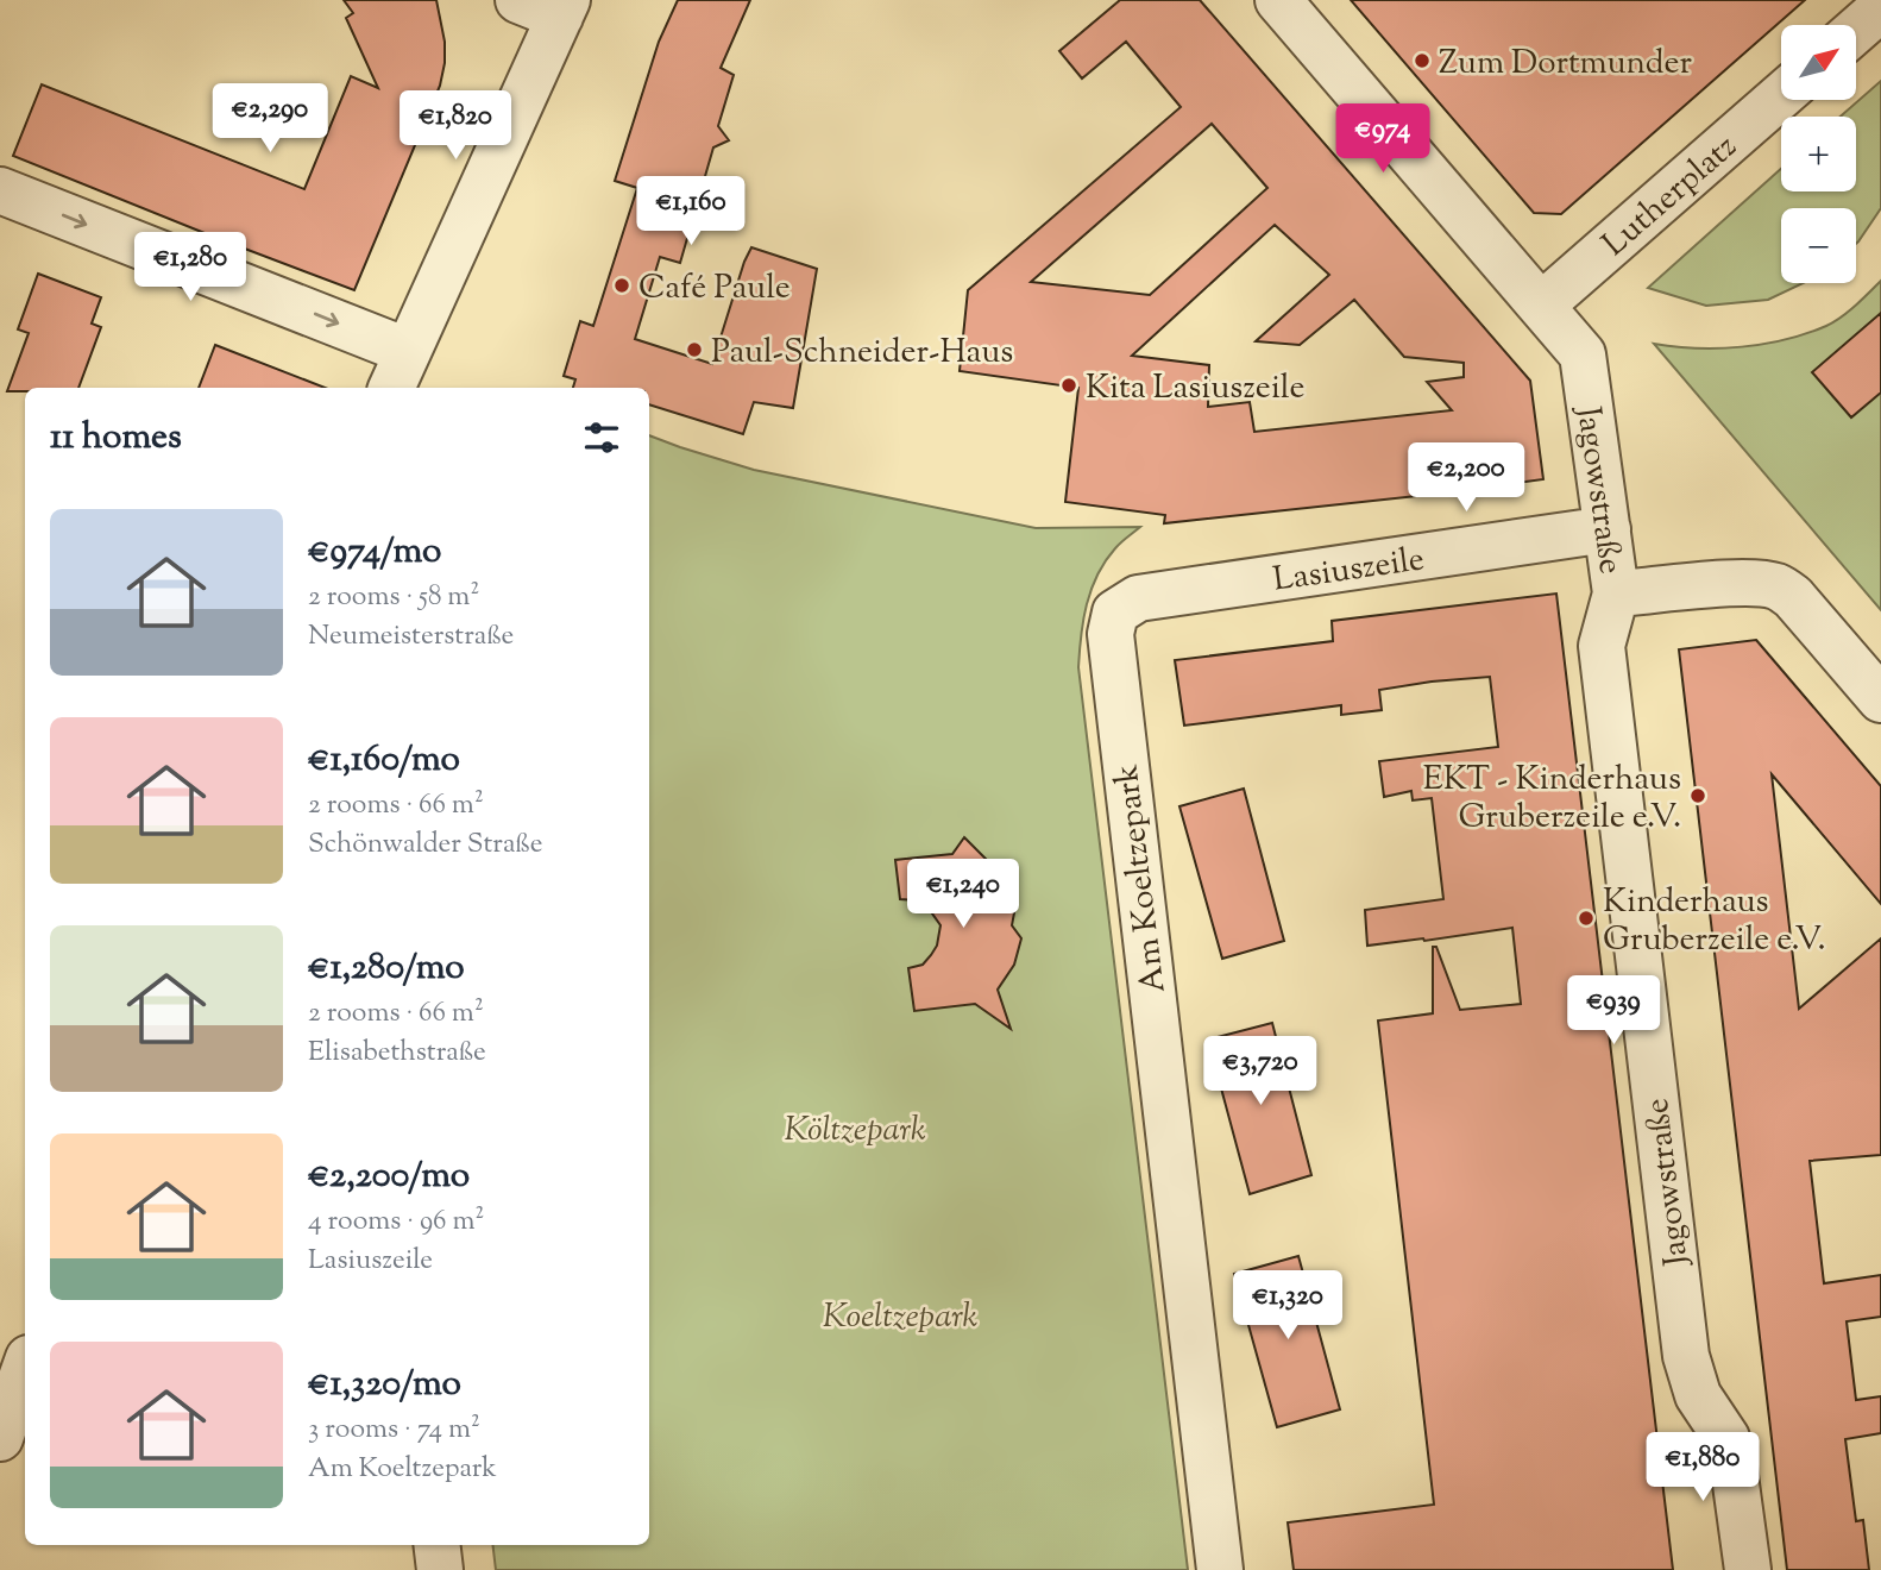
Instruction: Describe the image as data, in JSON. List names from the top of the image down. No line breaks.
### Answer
{"streets":{"street":["Lutherplatz","Jagowstraße","Lasiuszeile","Am Koeltzepark"]},"crossings":[["Lutherplatz","Jagowstraße"],["Jagowstraße","Lasiuszeile"],["Lasiuszeile","Am Koeltzepark"]],"parks":["Költzepark","Koeltzepark"],"places":["Zum Dortmunder","Café Paule","Paul-Schneider-Haus","Kita Lasiuszeile","EKT - Kinderhaus Gruberzeile e.V.","Kinderhaus Gruberzeile e.V."],"north":"top right","page":{"map_buttons":["+","−"],"price":["€2,290","€1,820","€974","€1,160","€1,280","€2,200","€1,240","€939","€3,720","€1,320","€1,880"],"heading":"11 homes","list":[{"name":"€974/mo","note":"2 rooms · 58 m² · Neumeisterstraße"},{"name":"€1,160/mo","note":"2 rooms · 66 m² · Schönwalder Straße"},{"name":"€1,280/mo","note":"2 rooms · 66 m² · Elisabethstraße"},{"name":"€2,200/mo","note":"4 rooms · 96 m² · Lasiuszeile"},{"name":"€1,320/mo","note":"3 rooms · 74 m² · Am Koeltzepark"}]}}
